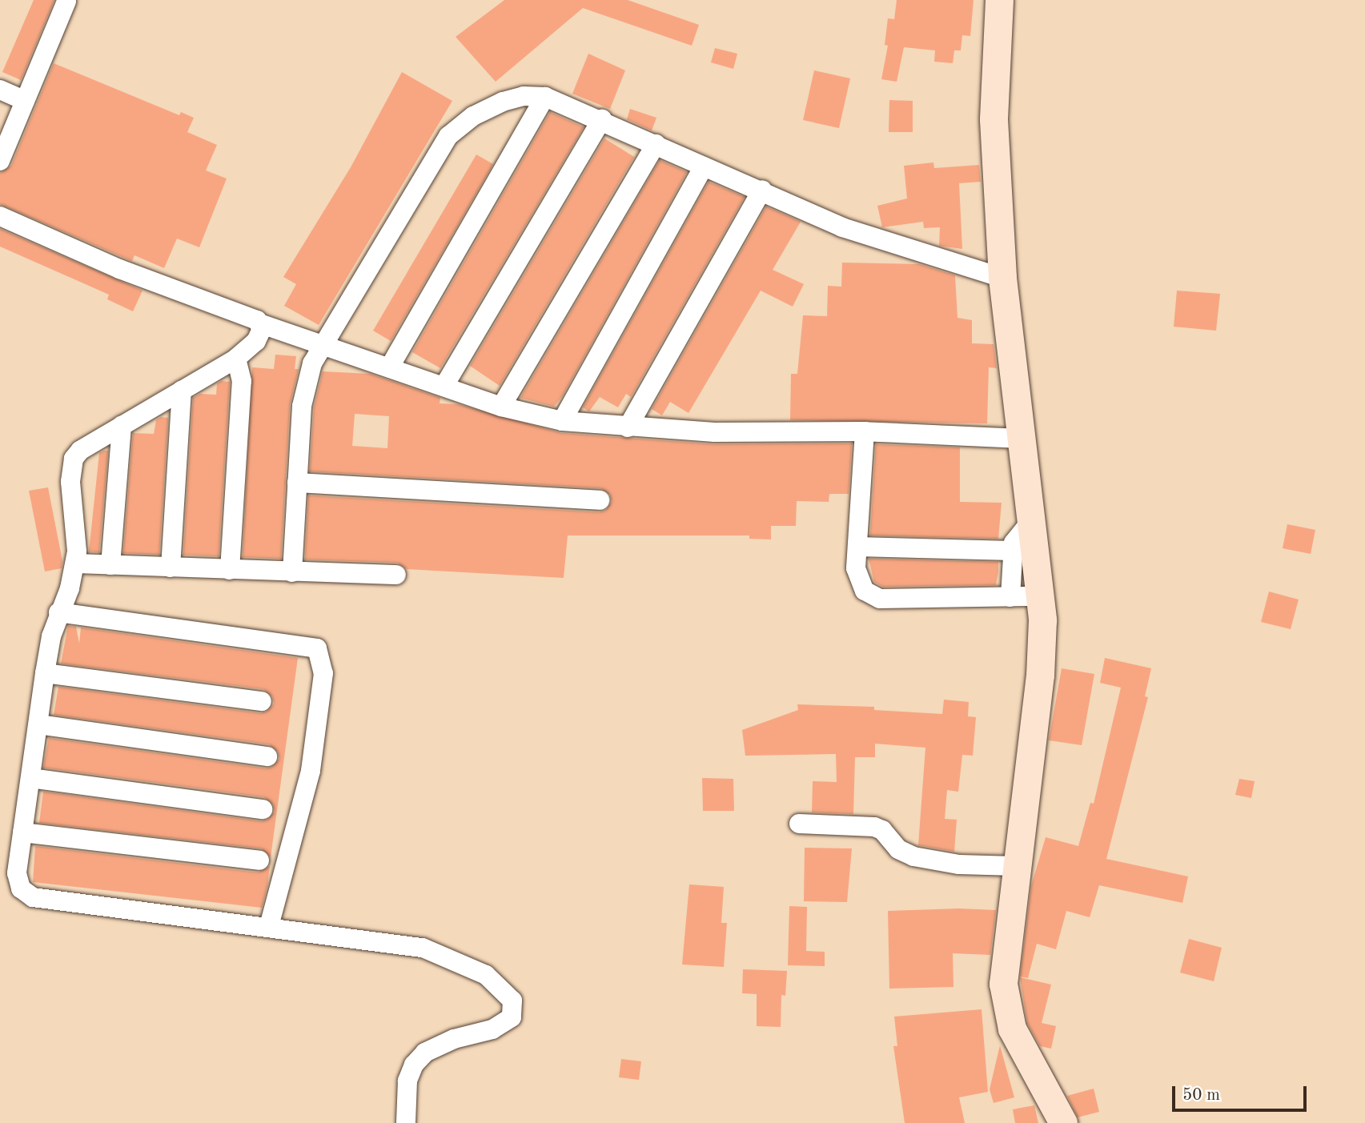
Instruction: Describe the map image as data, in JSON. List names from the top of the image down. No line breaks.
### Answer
{"scale_bar":"50 m"}
